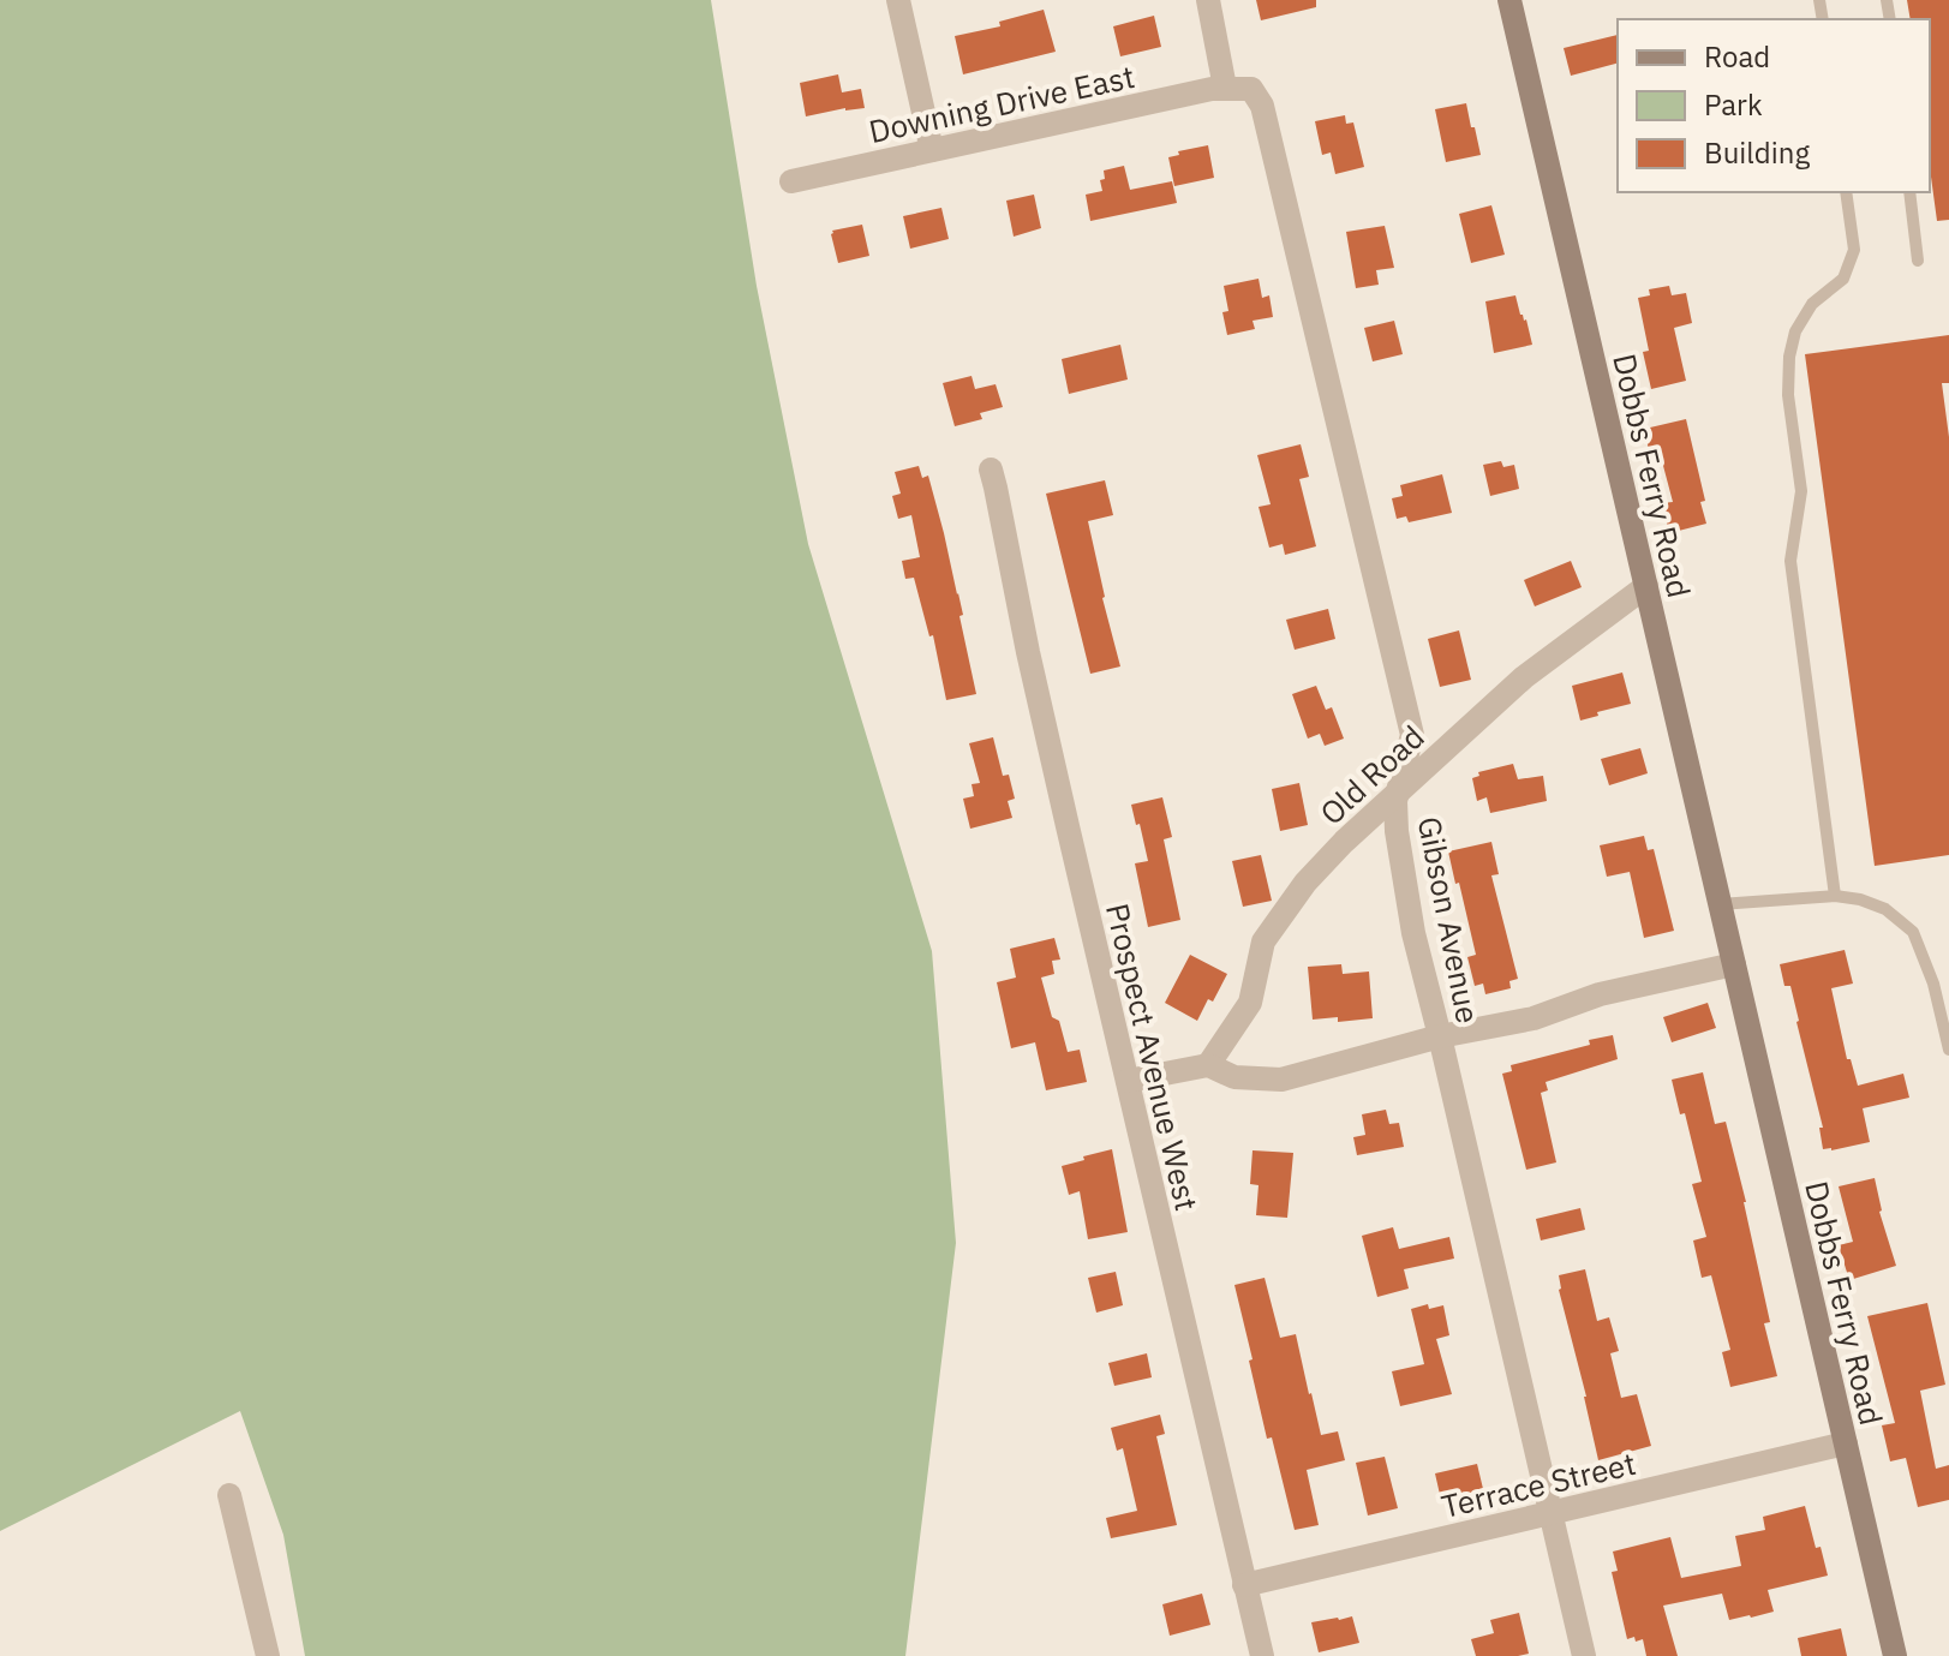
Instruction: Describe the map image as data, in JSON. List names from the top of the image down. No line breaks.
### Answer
{"streets":{"main road":["Dobbs Ferry Road"],"street":["Downing Drive East","Old Road","Gibson Avenue","Prospect Avenue West","Terrace Street"]},"crossings":[["Downing Drive East","Gibson Avenue"],["Dobbs Ferry Road","Old Road"],["Dobbs Ferry Road","Terrace Street"],["Old Road","Gibson Avenue"],["Gibson Avenue","Terrace Street"],["Prospect Avenue West","Terrace Street"]],"legend":["Road","Park","Building"]}
